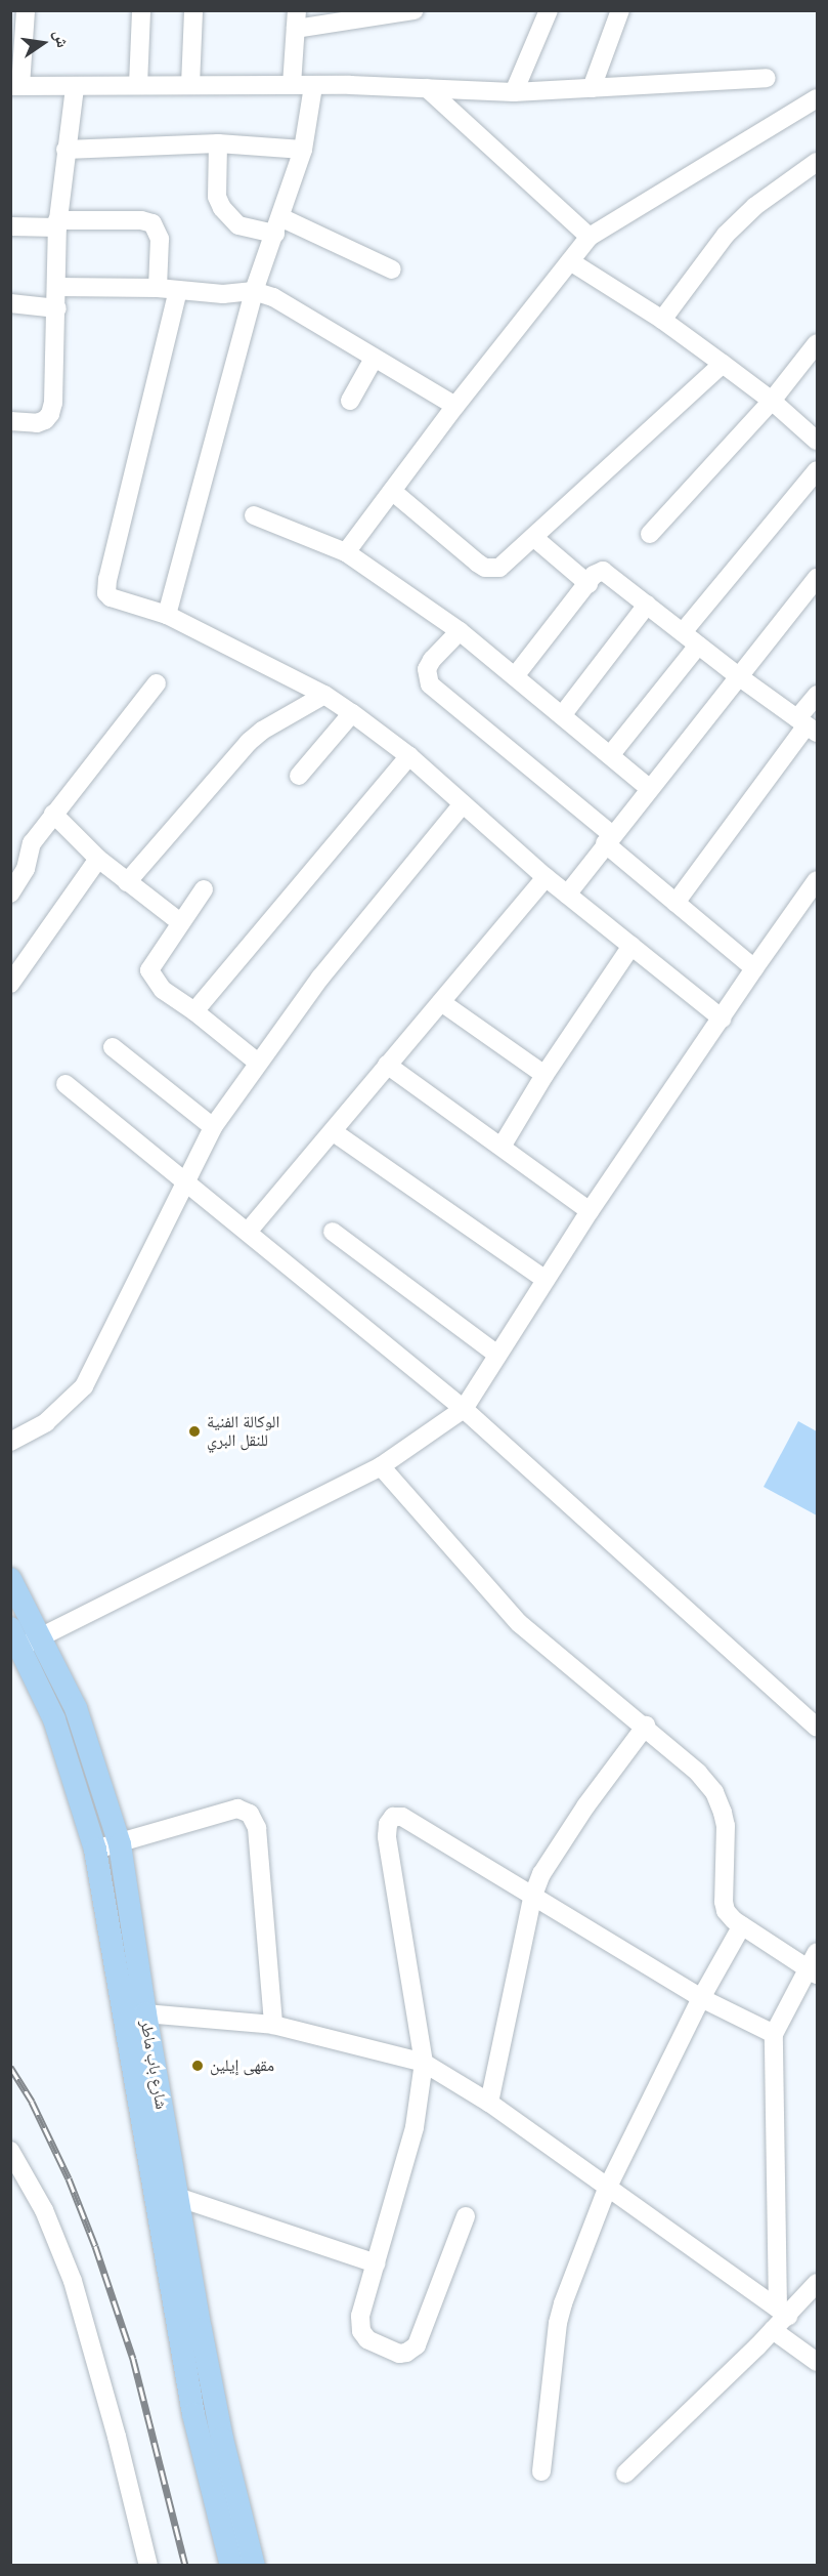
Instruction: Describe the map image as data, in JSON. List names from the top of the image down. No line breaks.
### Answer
{"streets":{"main road":["شارع باب ماطر"]},"places":["الوكالة الفنية للنقل البري","مقهى إيلين"],"north":"right"}
